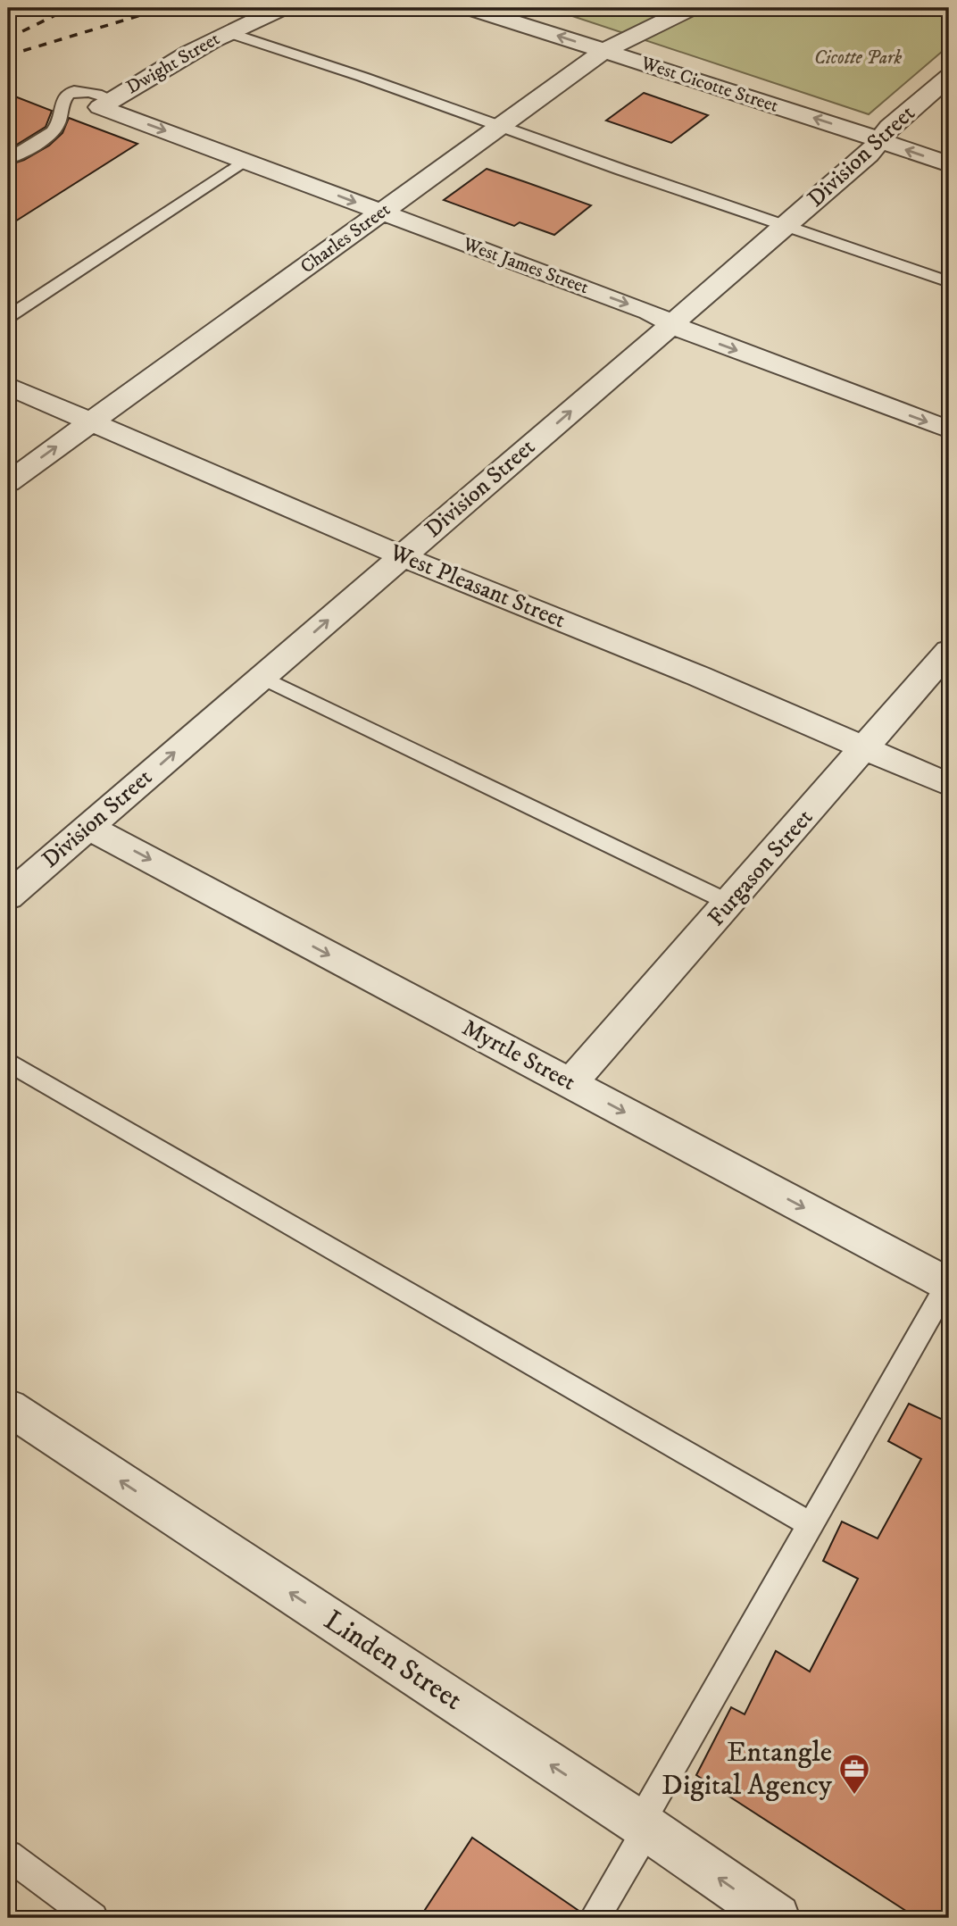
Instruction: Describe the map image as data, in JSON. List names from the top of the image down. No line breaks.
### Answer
{"streets":{"street":["Dwight Street","West Cicotte Street","Division Street","Charles Street","West James Street","West Pleasant Street","Furgason Street","Myrtle Street","Linden Street"]},"crossings":[["Dwight Street","West James Street"],["West Cicotte Street","Division Street"],["West Cicotte Street","Charles Street"],["Division Street","West James Street"],["Division Street","West Pleasant Street"],["Division Street","Myrtle Street"],["Charles Street","West James Street"],["Charles Street","West Pleasant Street"],["West Pleasant Street","Furgason Street"],["Furgason Street","Myrtle Street"]],"one_way":["West Cicotte Street","Division Street","West James Street","Myrtle Street","Linden Street"],"parks":["Cicotte Park"],"places":{"office":["Entangle Digital Agency"]}}
